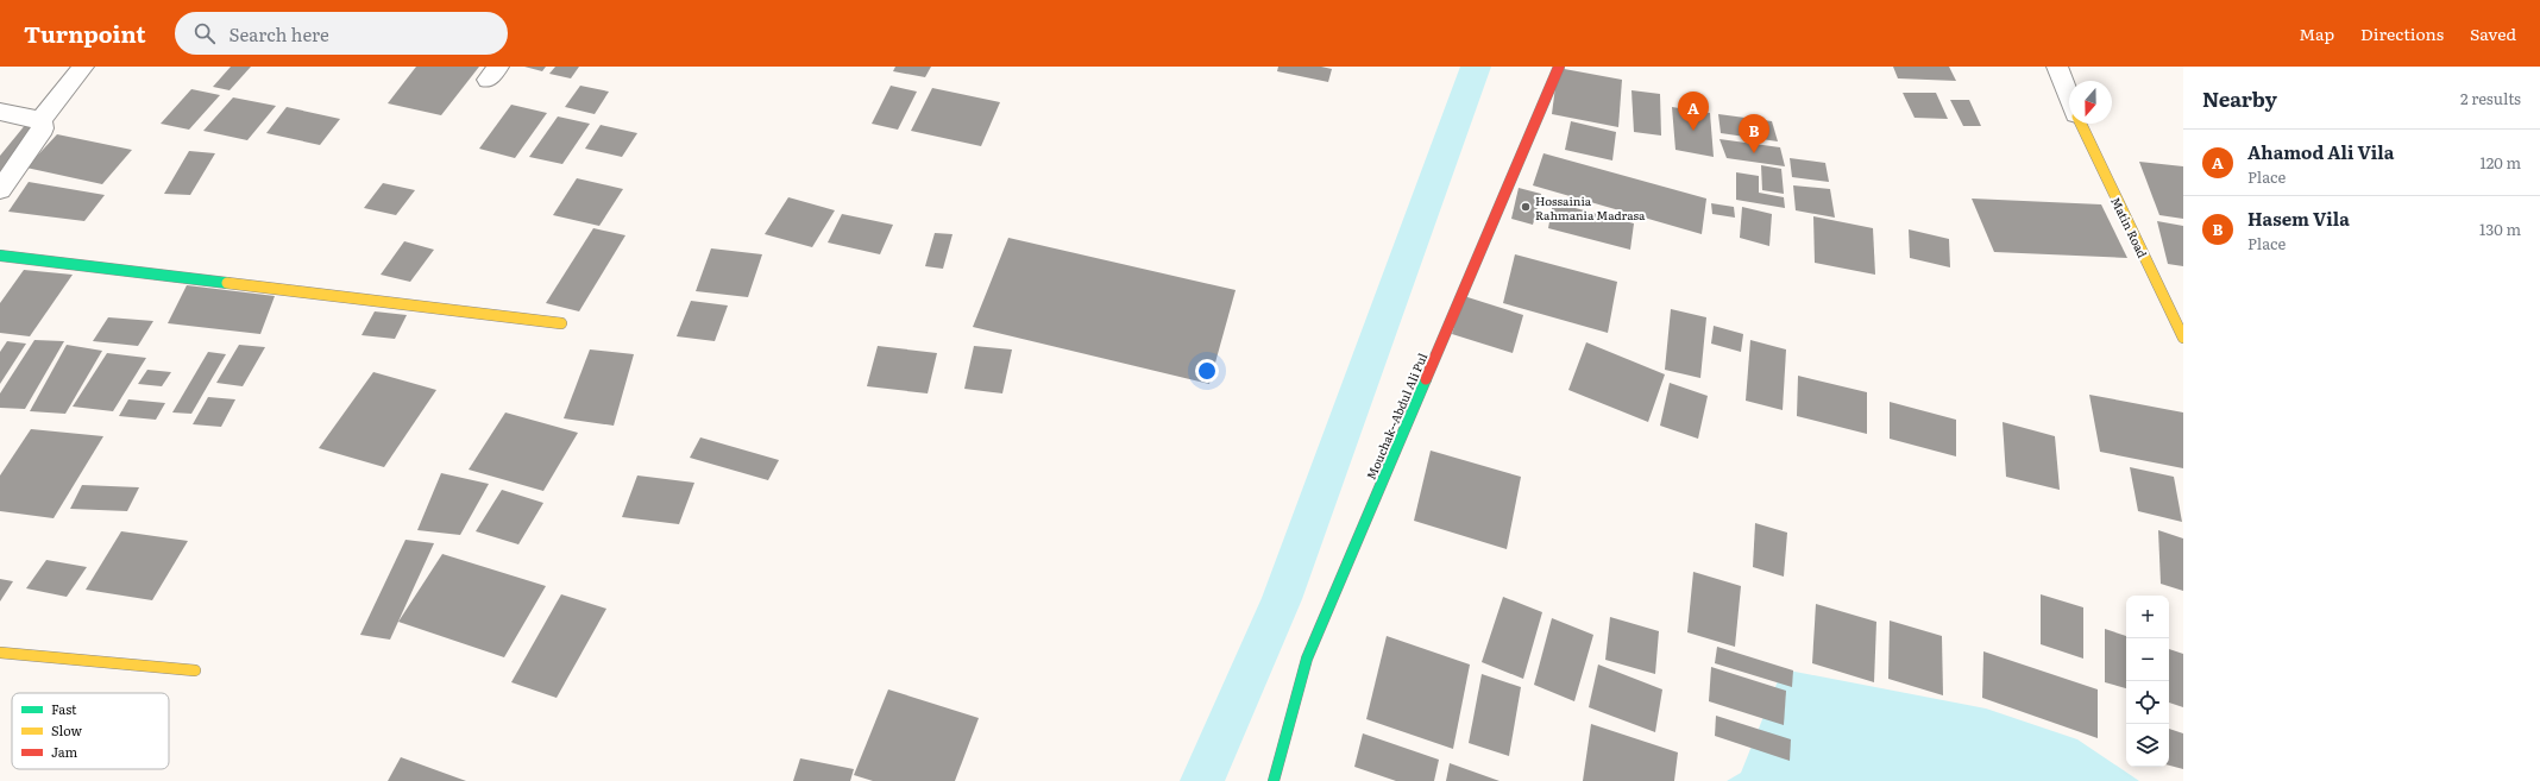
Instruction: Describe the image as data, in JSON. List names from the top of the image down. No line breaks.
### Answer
{"streets":{"street":["Matin Road","Mouchak--Abdul Ali Pul"]},"places":["Hossainia Rahmania Madrasa"],"legend":["Fast","Slow","Jam"],"north":"bottom","page":{"header":"Turnpoint","search":"Search here","nav":["Map","Directions","Saved"],"heading":["Nearby","2 results"],"pins":["A","B"],"list":[{"mark":"A","name":"Ahamod Ali Vila","note":"Place","value":"120 m"},{"mark":"B","name":"Hasem Vila","note":"Place","value":"130 m"}],"map_buttons":["+","−"]}}
